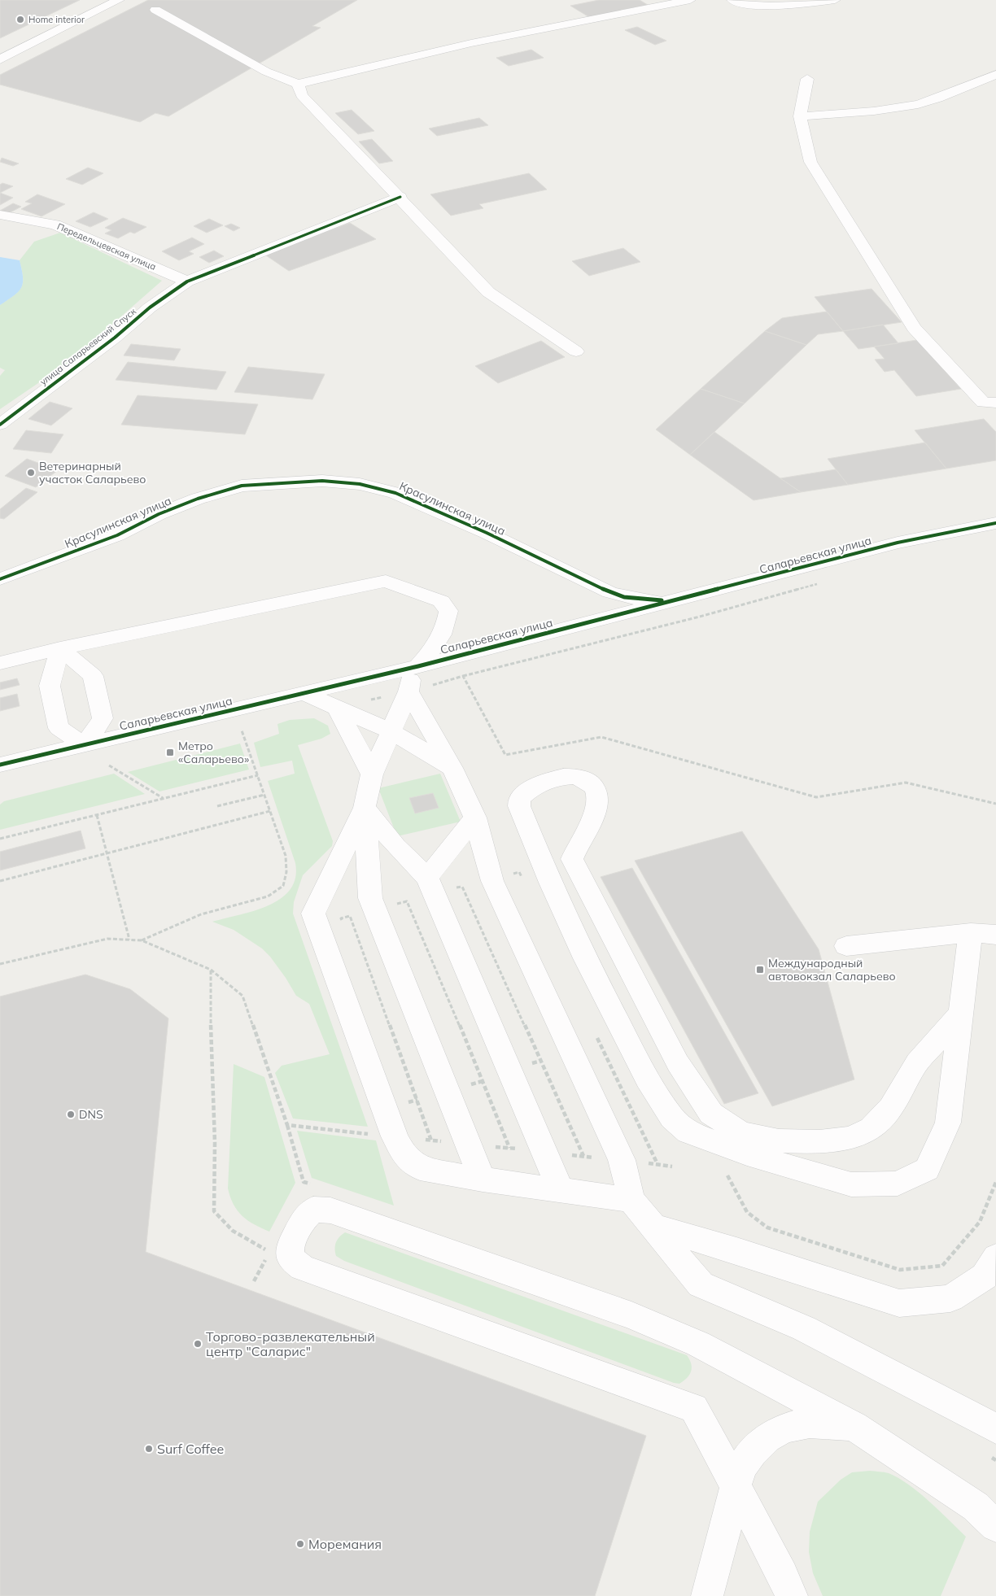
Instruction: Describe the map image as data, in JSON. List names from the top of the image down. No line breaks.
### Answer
{"streets":{"street":["Передельцевская улица","улица Саларьевский Спуск","Красулинская улица","Саларьевская улица"]},"crossings":[["Передельцевская улица","улица Саларьевский Спуск"],["Красулинская улица","Саларьевская улица"]],"places":{"other":["Home interior","Ветеринарный участок Саларьево","DNS","Торгово-развлекательный центр \"Саларис\"","Surf Coffee","Моремания"],"transit":["Метро «Саларьево»","Международный автовокзал Саларьево"]}}
